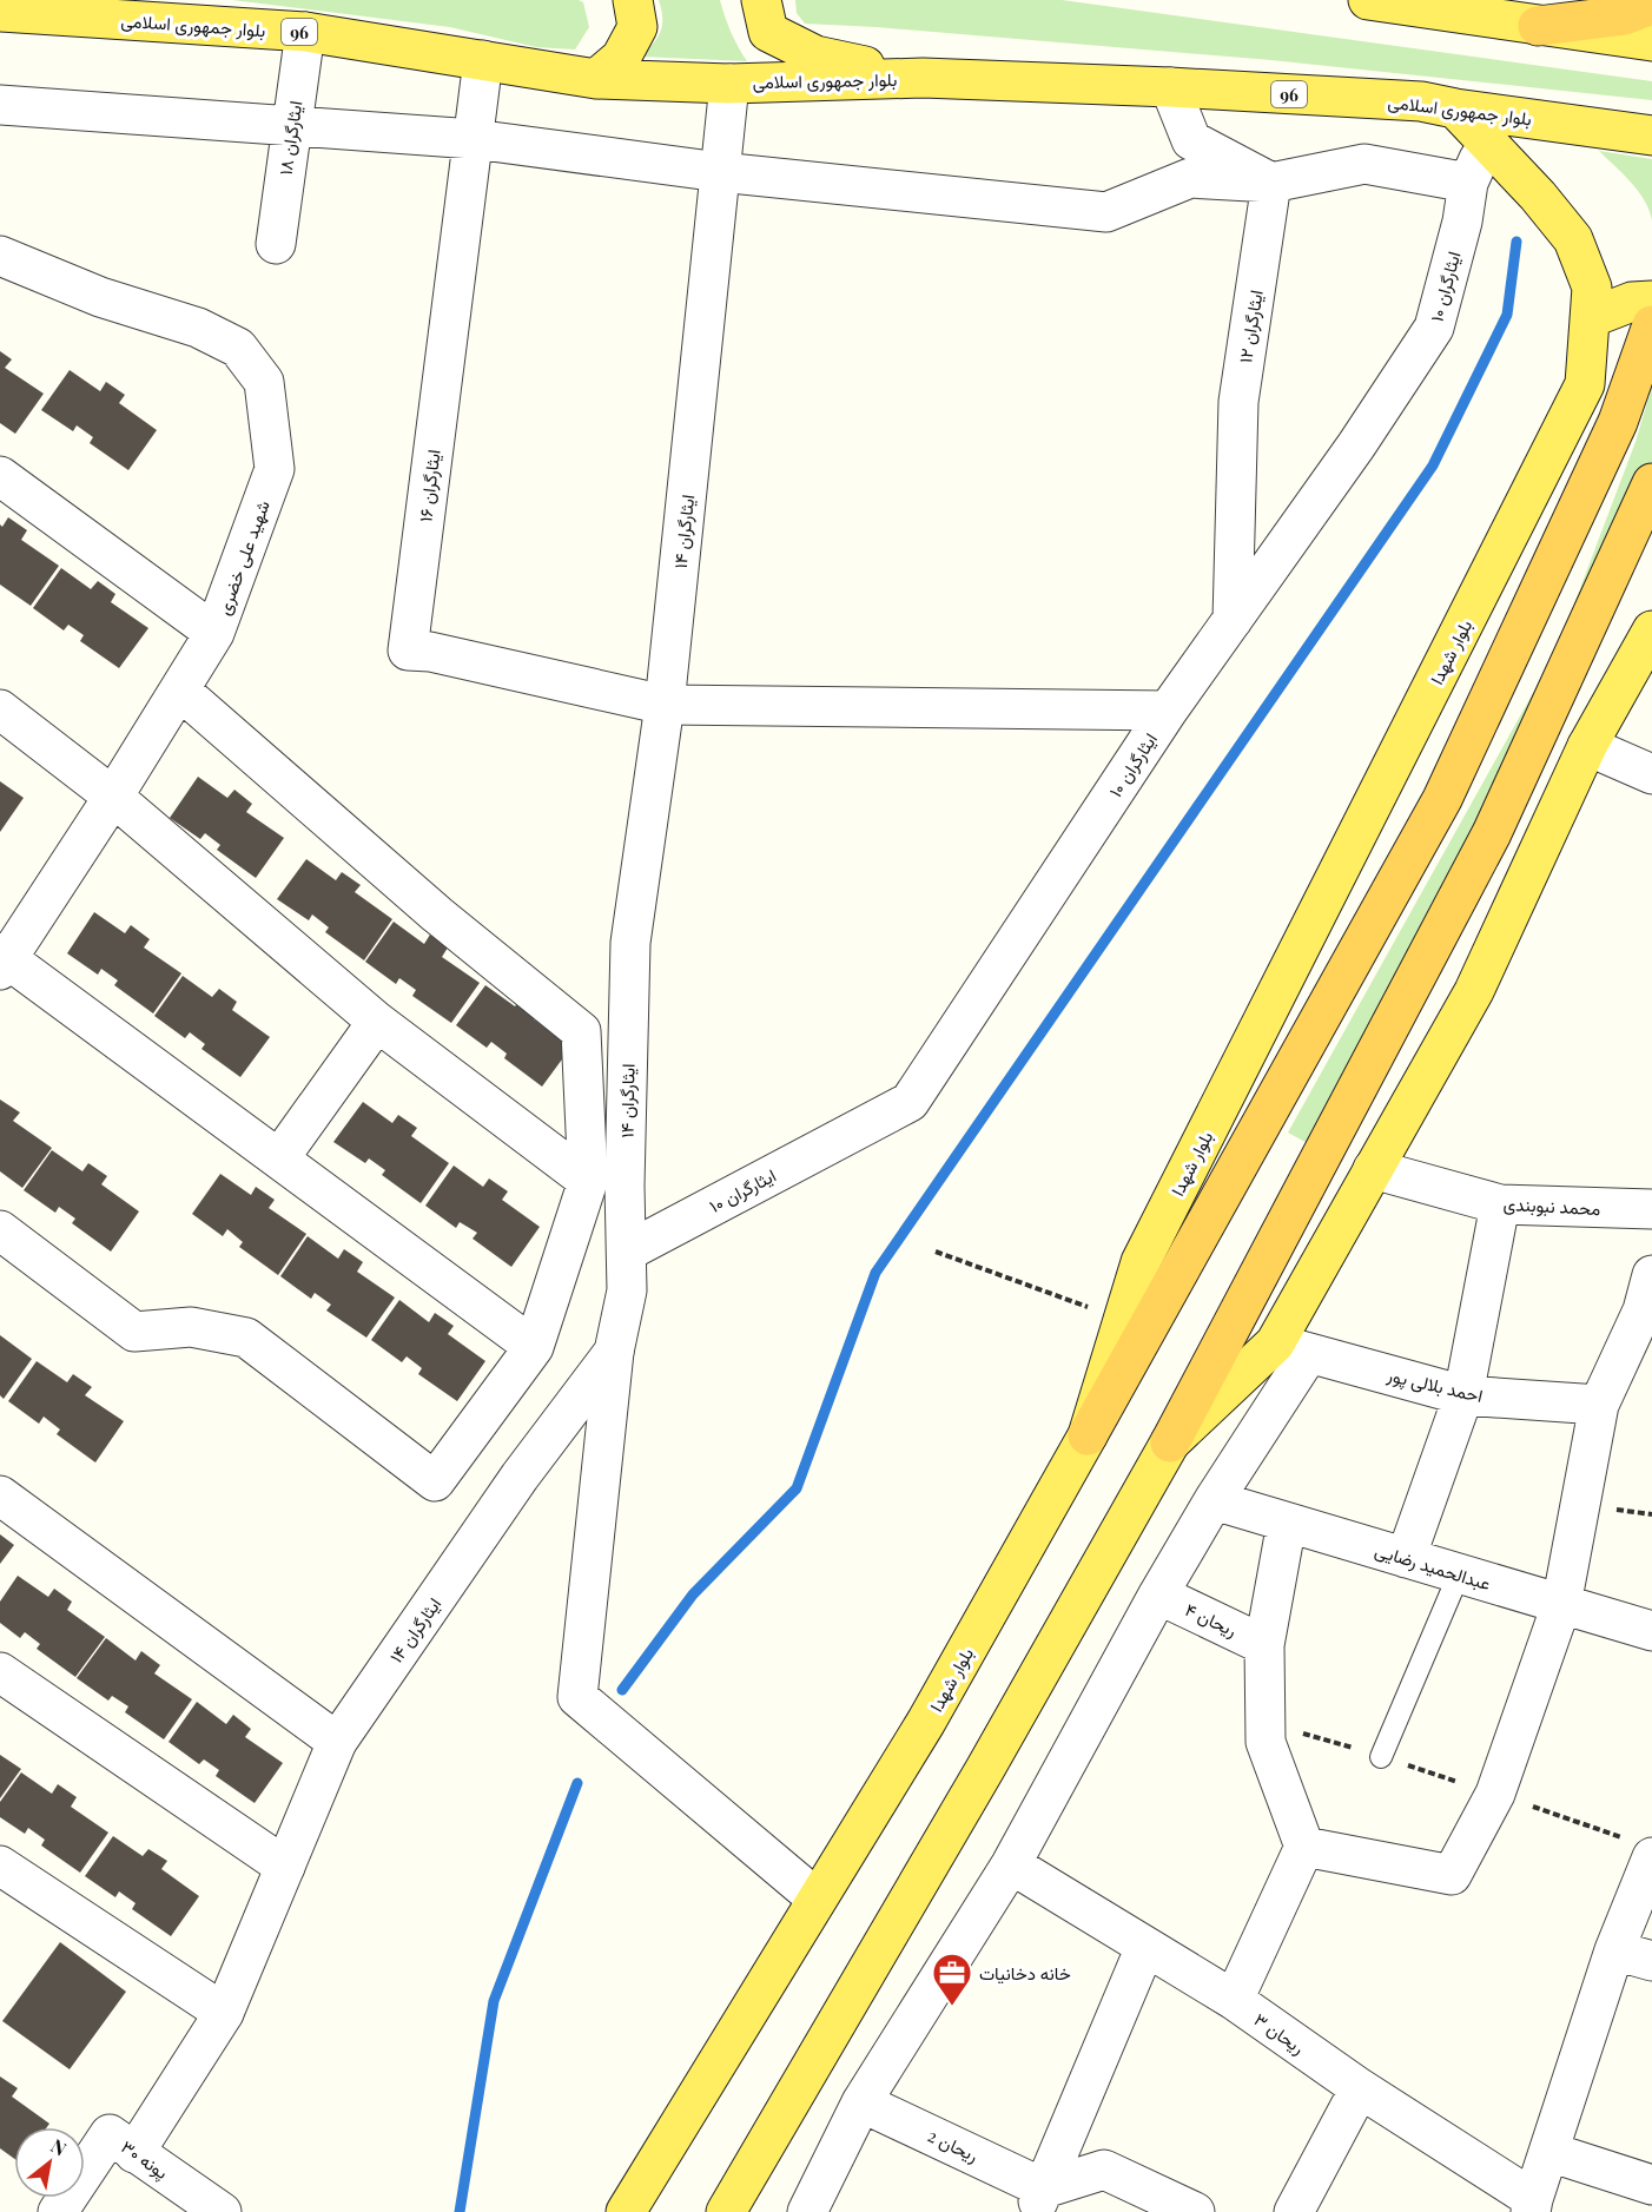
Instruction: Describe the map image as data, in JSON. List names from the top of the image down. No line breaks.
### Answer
{"streets":{"main road":["بلوار جمهوری اسلامی","96","بلوار شهدا"],"street":["ایثارگران ۱۸","ایثارگران ۱۰","ایثارگران ۱۲","ایثارگران ۱۶","ایثارگران ۱۴","شهید علی خضری","محمد نبوبندی","احمد بلالی پور","عبدالحمید رضایی","ریحان ۴","ریحان ۳","ریحان 2","پونه ۳۰"]},"crossings":[["بلوار جمهوری اسلامی","ایثارگران ۱۸"],["بلوار جمهوری اسلامی","ایثارگران ۱۶"],["بلوار جمهوری اسلامی","ایثارگران ۱۴"],["بلوار جمهوری اسلامی","بلوار شهدا"],["ایثارگران ۱۰","ایثارگران ۱۲"],["ایثارگران ۱۰","ایثارگران ۱۴"],["ایثارگران ۱۰","بلوار شهدا"],["ایثارگران ۱۶","ایثارگران ۱۴"],["ایثارگران ۱۴","پونه ۳۰"]],"places":{"office":["خانه دخانیات"]},"north":"top right"}
